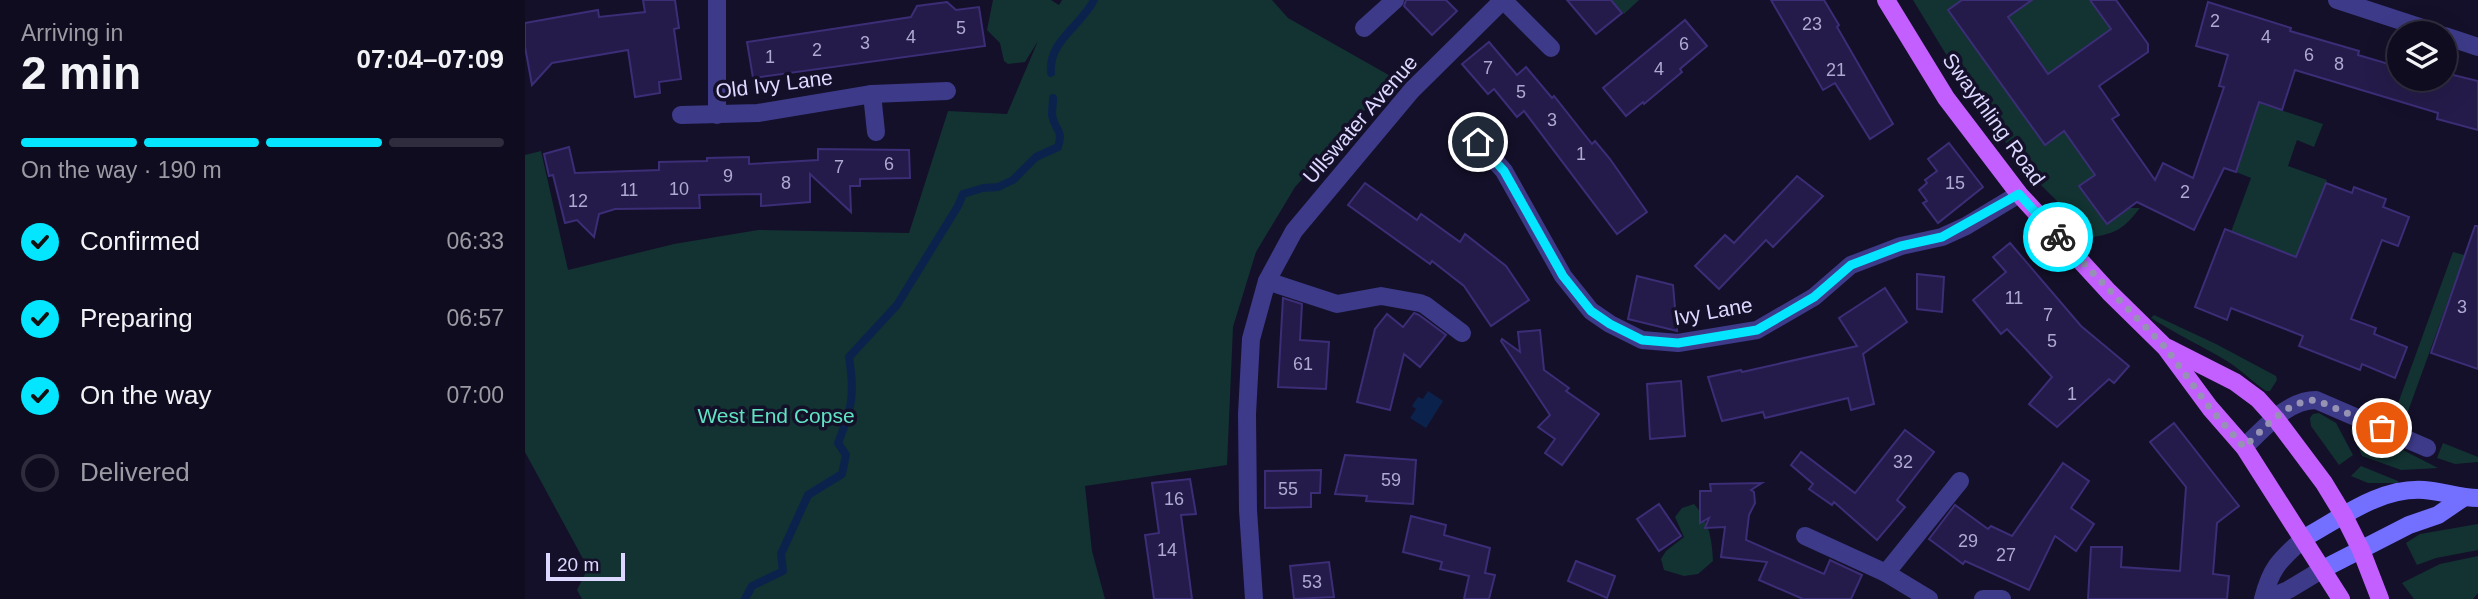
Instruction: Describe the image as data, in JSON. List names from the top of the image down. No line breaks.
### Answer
{"streets":{"main road":["Swaythling Road"],"street":["Old Ivy Lane","Ullswater Avenue","Ivy Lane"]},"crossings":[["Swaythling Road","Ivy Lane"]],"parks":["West End Copse"],"house_numbers":["2","23","5","4","4","3","6","2","6","1","8","7","4","21","5","3","1","6","7","9","8","15","10","11","2","12","11","3","7","5","61","1","32","59","55","16","29","14","27","53"],"scale_bar":"20 m","page":{"heading":["2 min","Arriving in","07:04–07:09"],"bar":"On the way · 190 m","list":[["Confirmed","06:33"],["Preparing","06:57"],["On the way","07:00"],"Delivered"],"scale":"20 m"}}
